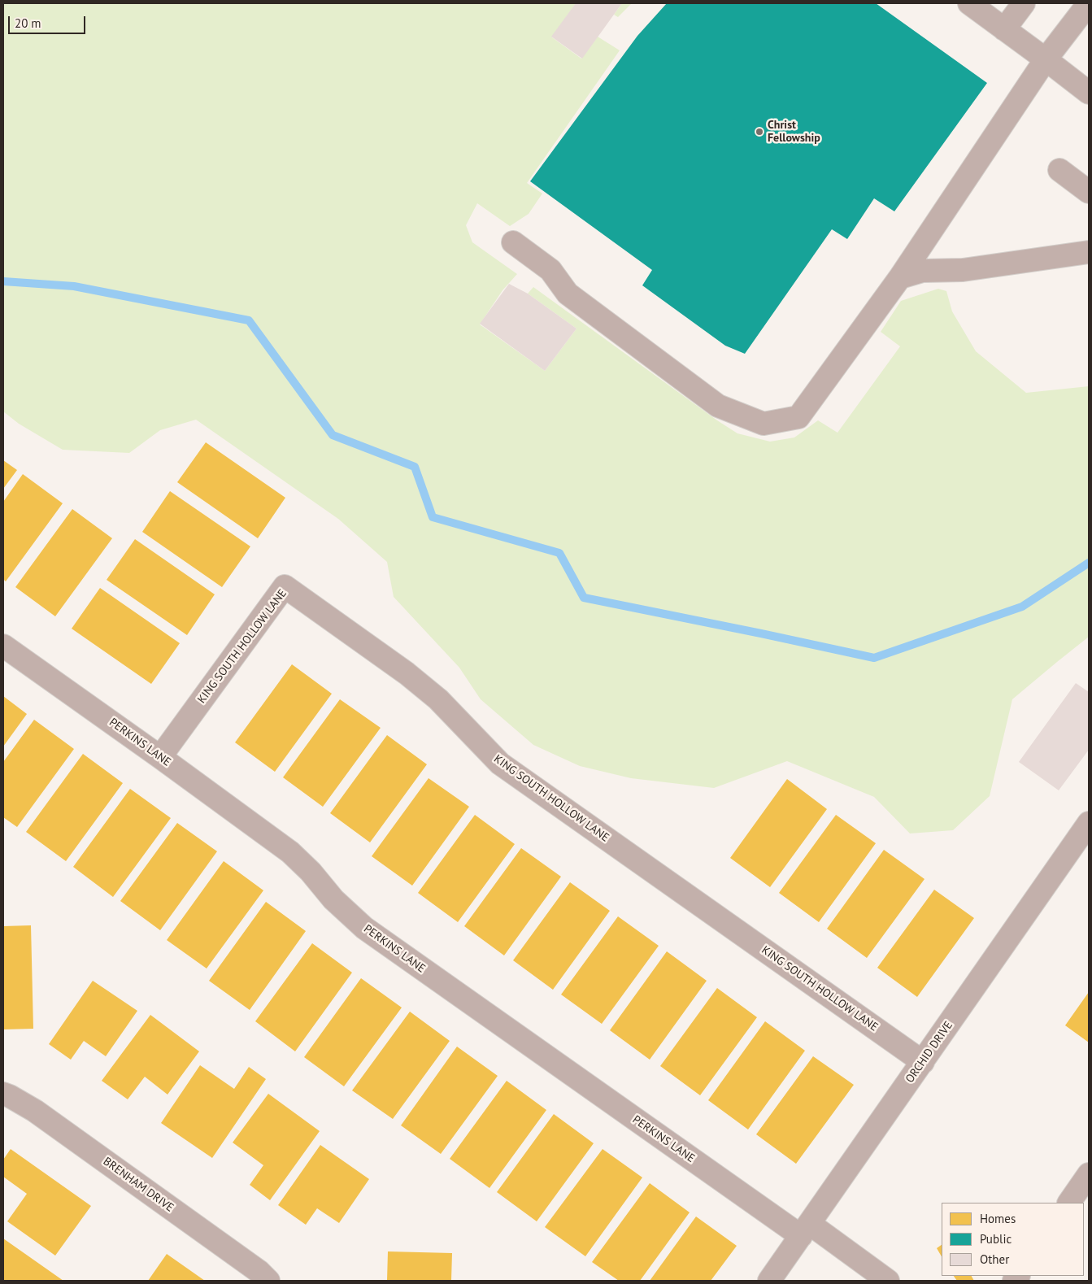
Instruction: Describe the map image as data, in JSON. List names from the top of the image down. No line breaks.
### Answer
{"streets":{"street":["KING SOUTH HOLLOW LANE","PERKINS LANE","ORCHID DRIVE","BRENHAM DRIVE"]},"crossings":[["KING SOUTH HOLLOW LANE","PERKINS LANE"],["KING SOUTH HOLLOW LANE","ORCHID DRIVE"],["PERKINS LANE","ORCHID DRIVE"]],"places":["Christ Fellowship"],"legend":["Homes","Public","Other"],"scale_bar":"20 m"}
